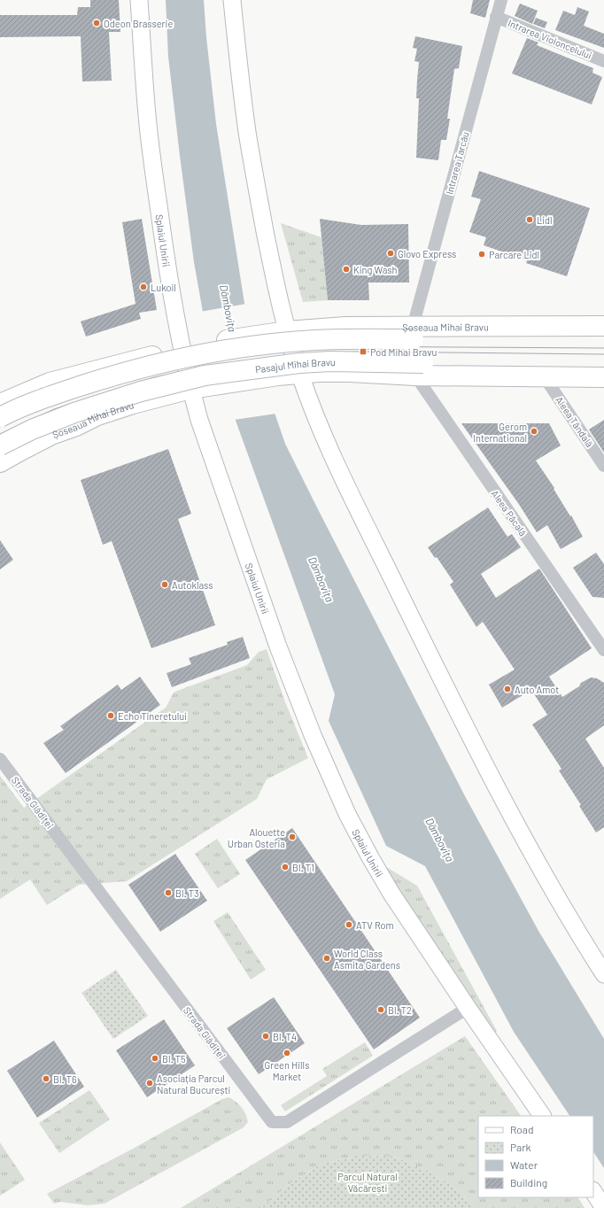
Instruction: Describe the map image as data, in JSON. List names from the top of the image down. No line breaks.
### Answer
{"streets":{"main road":["Splaiul Unirii","Șoseaua Mihai Bravu","Pasajul Mihai Bravu"],"street":["Intrarea Violoncelului","Intrarea Tarcău","Aleea Tândală","Aleea Păcală","Strada Glădiței"]},"crossings":[["Intrarea Violoncelului","Intrarea Tarcău"],["Intrarea Tarcău","Șoseaua Mihai Bravu"],["Splaiul Unirii","Șoseaua Mihai Bravu"],["Splaiul Unirii","Strada Glădiței"]],"water":["Dâmbovița"],"parks":["Parcul Natural Văcărești"],"places":{"other":["Odeon Brasserie","Lidl","Glovo Express","Parcare Lidl","King Wash","Lukoil","Gerom International","Autoklass","Auto Amot","Echo Tineretului","Alouette Urban Osteria","Bl. T1","Bl. T3","ATV Rom","World Class Asmita Gardens","Bl. T2","Bl. T4","Green Hills Market","Bl. T5","Bl. T6","Asociația Parcul Natural București"],"transit":["Pod Mihai Bravu"]},"legend":["Road","Park","Water","Building"]}
